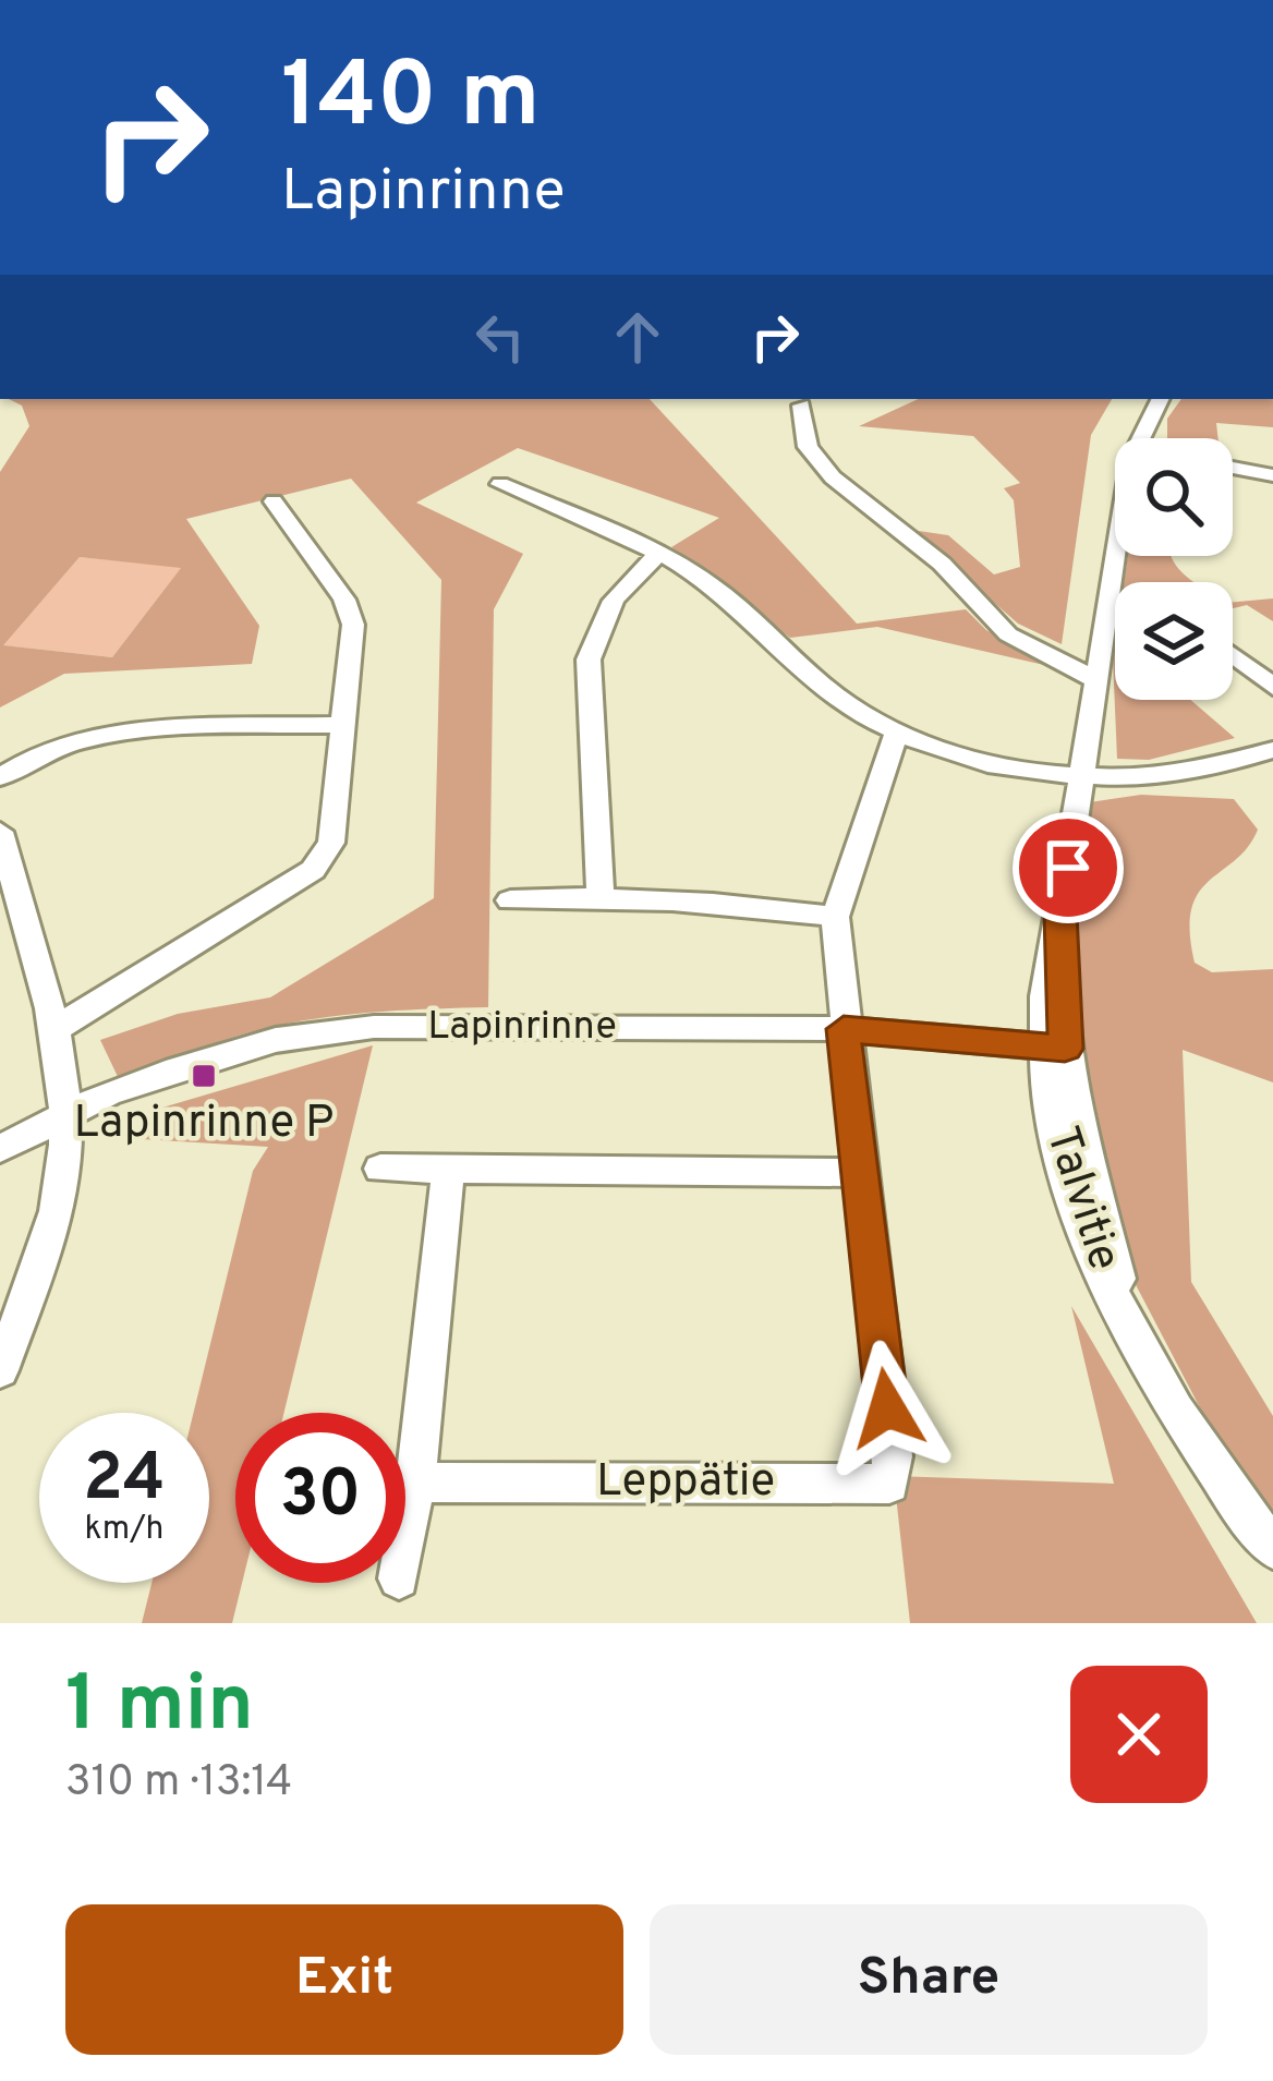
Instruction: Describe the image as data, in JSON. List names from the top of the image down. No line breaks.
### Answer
{"streets":{"street":["Lapinrinne","Talvitie","Leppätie"]},"crossings":[["Lapinrinne","Talvitie"],["Lapinrinne","Leppätie"]],"places":{"transit":["Lapinrinne P"]},"page":{"turn":["140 m","Lapinrinne"],"speed":"24 km/h","limit":"30","heading":["1 min","310 m · 13:14"],"buttons":["Exit","Share"]}}
